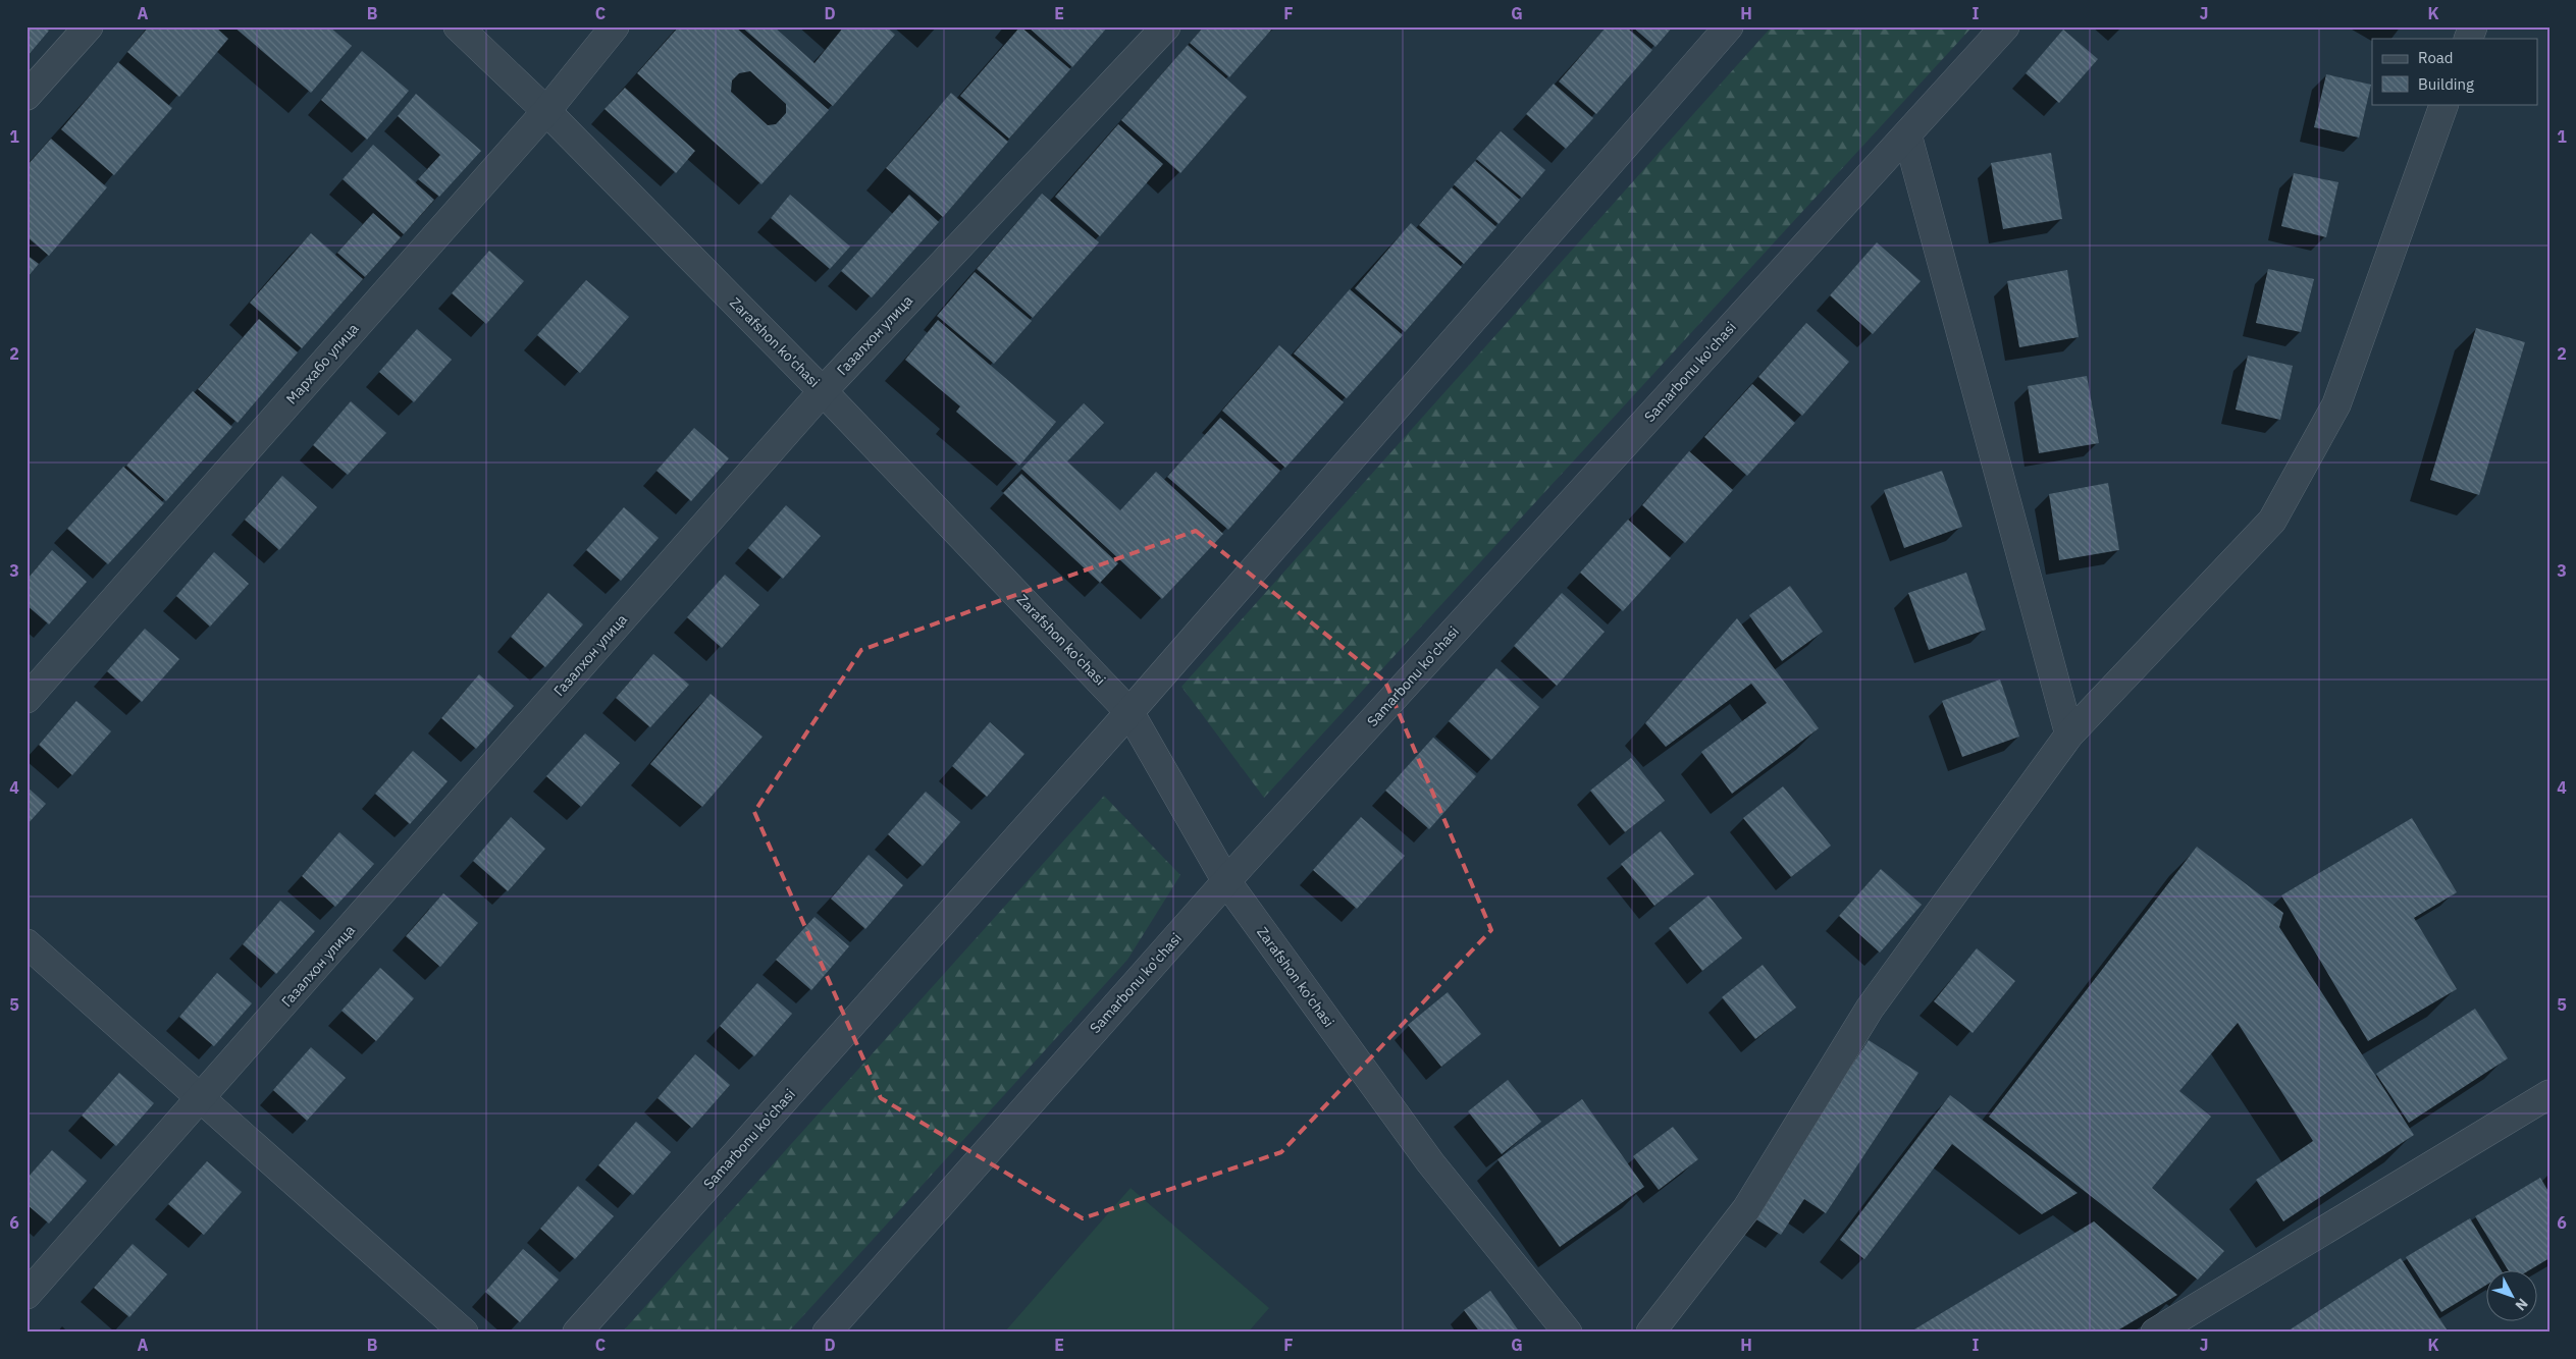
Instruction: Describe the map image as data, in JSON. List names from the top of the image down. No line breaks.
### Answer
{"streets":{"street":["Газалхон улица","Zarafshon ko'chasi","Мархабо улица","Samarbonu ko'chasi"]},"crossings":[["Газалхон улица","Zarafshon ko'chasi"],["Zarafshon ko'chasi","Мархабо улица"],["Zarafshon ko'chasi","Samarbonu ko'chasi"]],"legend":["Road","Building"],"north":"bottom right","grid":{"columns":["A","B","C","D","E","F","G","H","I","J","K"],"rows":["1","2","3","4","5","6"]}}
